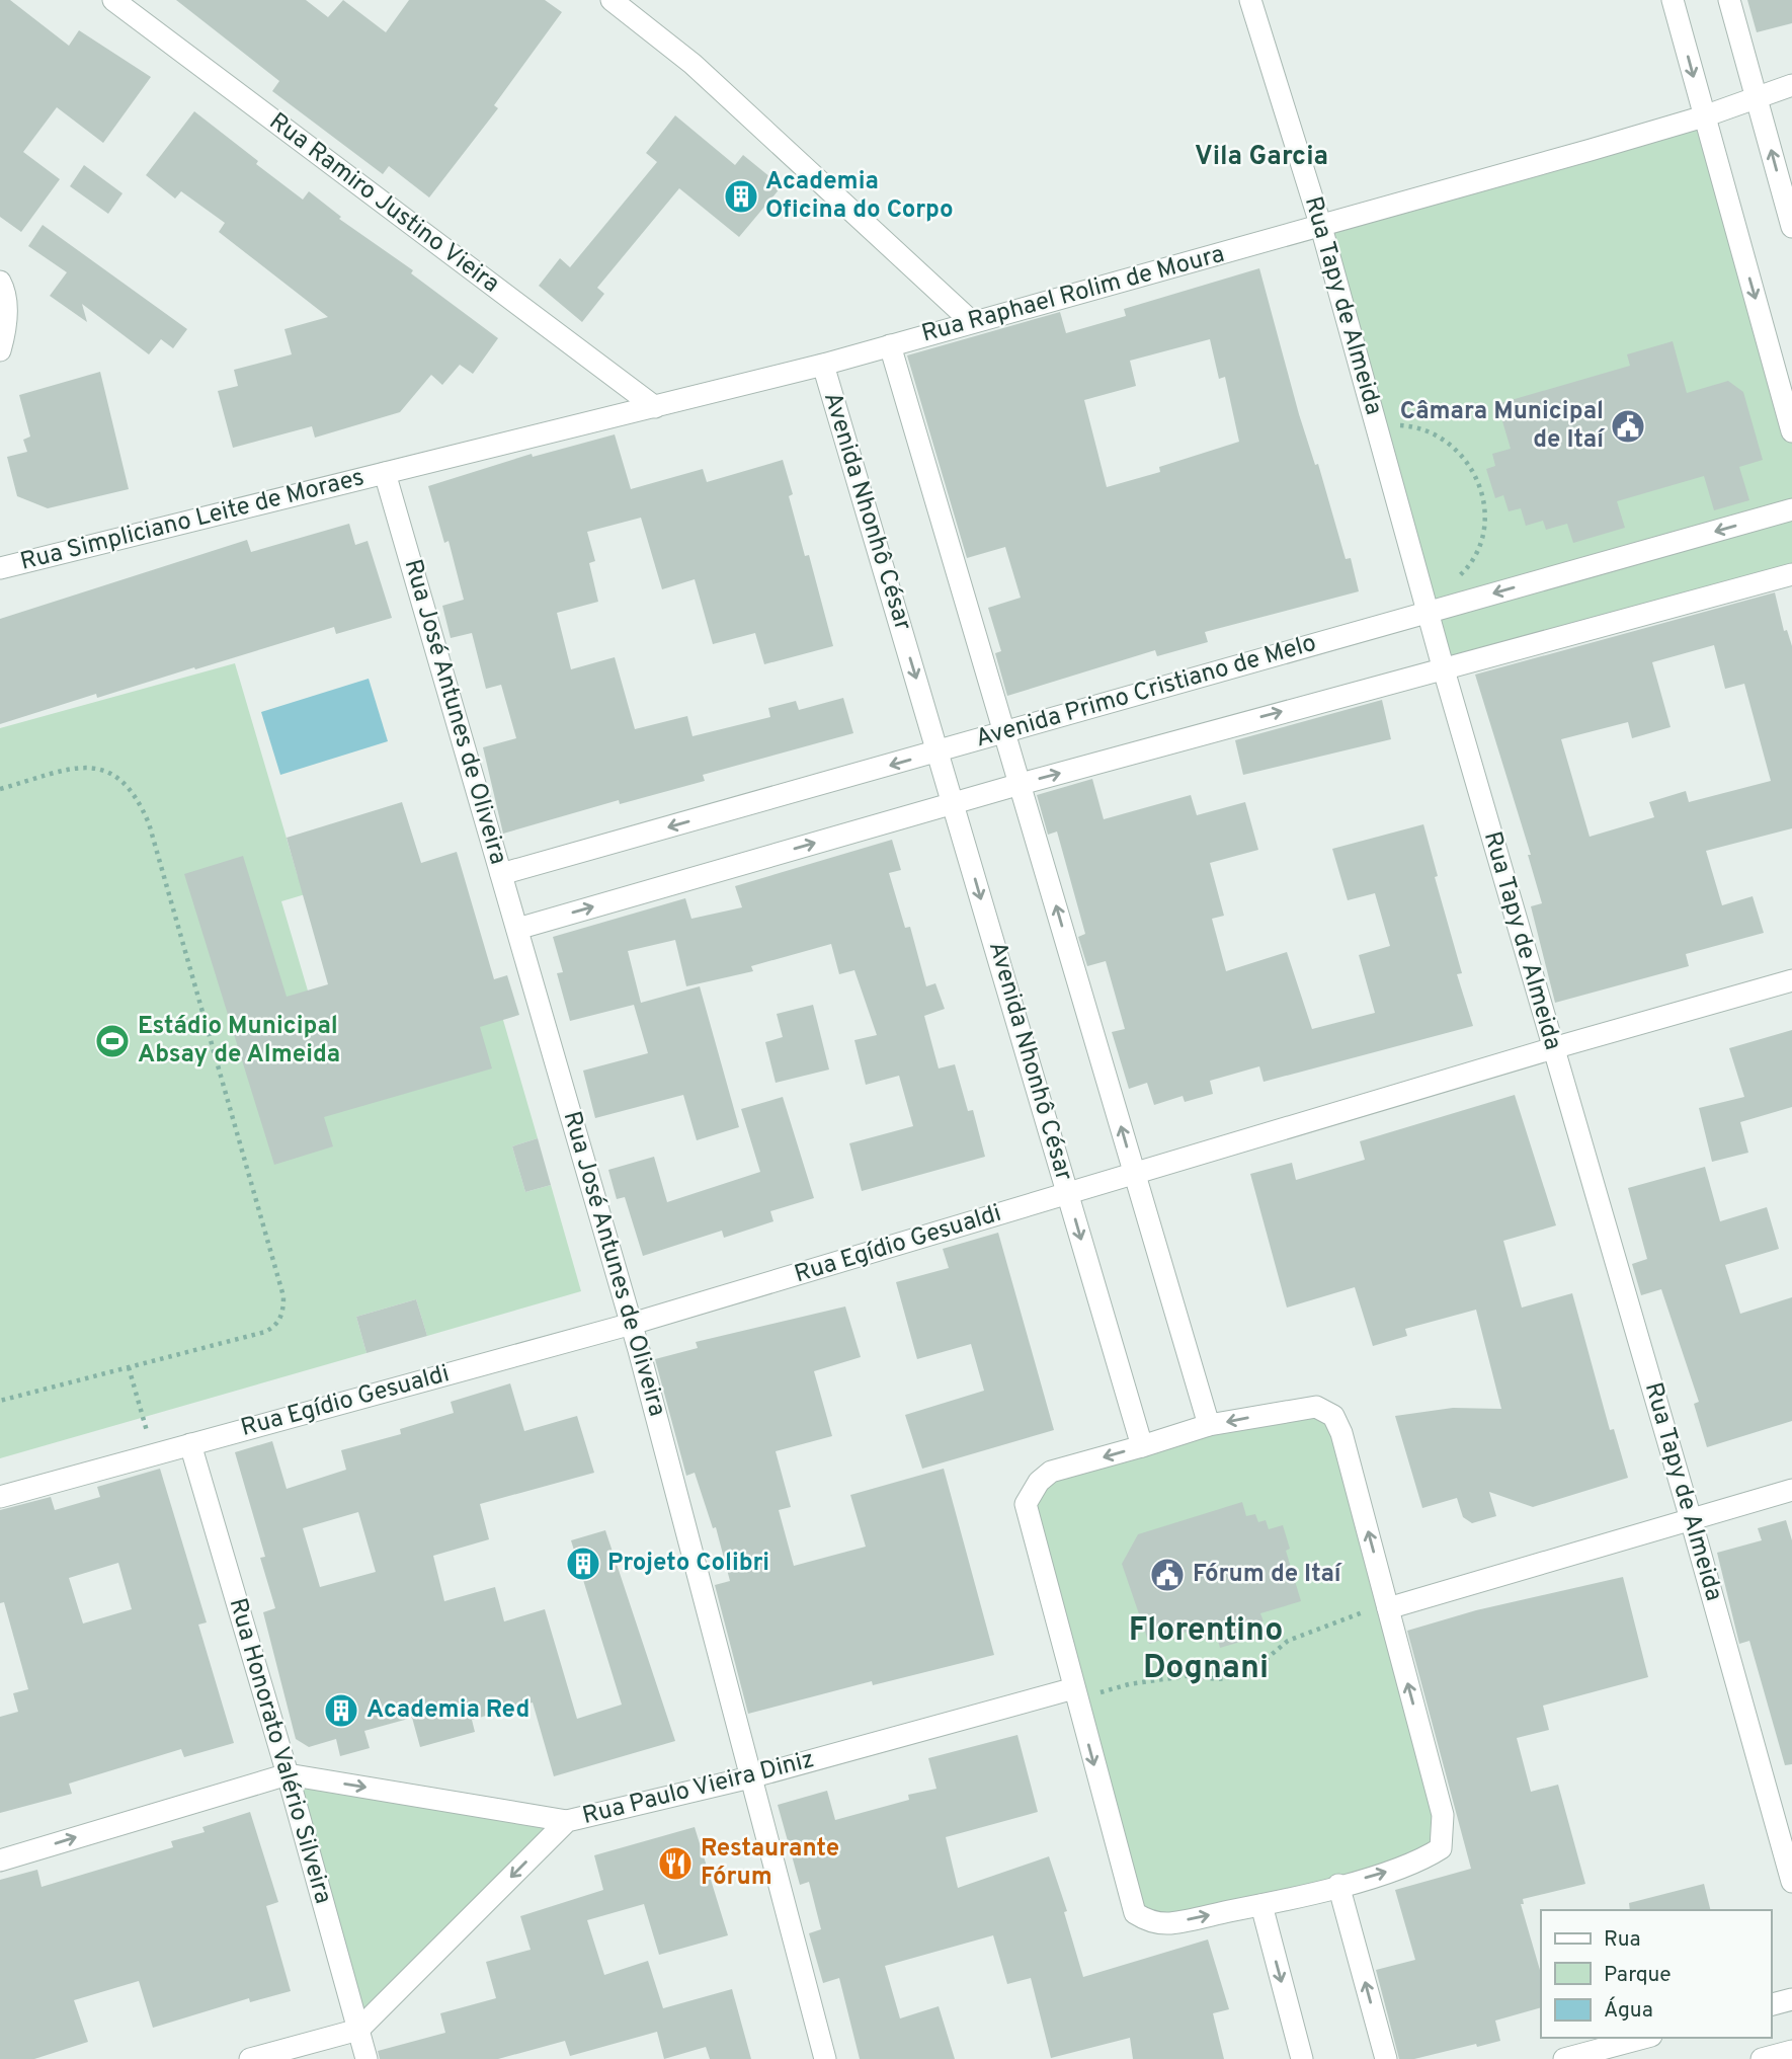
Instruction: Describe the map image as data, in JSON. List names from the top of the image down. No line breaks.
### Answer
{"streets":{"street":["Rua Ramiro Justino Vieira","Rua Raphael Rolim de Moura","Rua Tapy de Almeida","Avenida Nhonhô César","Rua Simpliciano Leite de Moraes","Avenida Primo Cristiano de Melo","Rua José Antunes de Oliveira","Rua Egídio Gesualdi","Rua Honorato Valério Silveira","Rua Paulo Vieira Diniz"]},"crossings":[["Rua Ramiro Justino Vieira","Rua Raphael Rolim de Moura"],["Rua Raphael Rolim de Moura","Rua Tapy de Almeida"],["Rua Raphael Rolim de Moura","Avenida Nhonhô César"],["Rua Raphael Rolim de Moura","Rua Simpliciano Leite de Moraes"],["Rua Raphael Rolim de Moura","Rua José Antunes de Oliveira"],["Rua Tapy de Almeida","Avenida Primo Cristiano de Melo"],["Rua Tapy de Almeida","Rua Egídio Gesualdi"],["Avenida Nhonhô César","Avenida Primo Cristiano de Melo"],["Avenida Nhonhô César","Rua Egídio Gesualdi"],["Rua Simpliciano Leite de Moraes","Rua José Antunes de Oliveira"],["Avenida Primo Cristiano de Melo","Rua José Antunes de Oliveira"],["Rua José Antunes de Oliveira","Rua Egídio Gesualdi"],["Rua José Antunes de Oliveira","Rua Paulo Vieira Diniz"],["Rua Egídio Gesualdi","Rua Honorato Valério Silveira"],["Rua Honorato Valério Silveira","Rua Paulo Vieira Diniz"]],"one_way":["Rua Paulo Vieira Diniz"],"districts":["Vila Garcia","Florentino Dognani"],"places":{"building":["Academia Oficina do Corpo","Projeto Colibri","Academia Red"],"public building":["Câmara Municipal de Itaí","Fórum de Itaí"],"sports":["Estádio Municipal Absay de Almeida"],"restaurant":["Restaurante Fórum"]},"legend":["Rua","Parque","Água"]}
